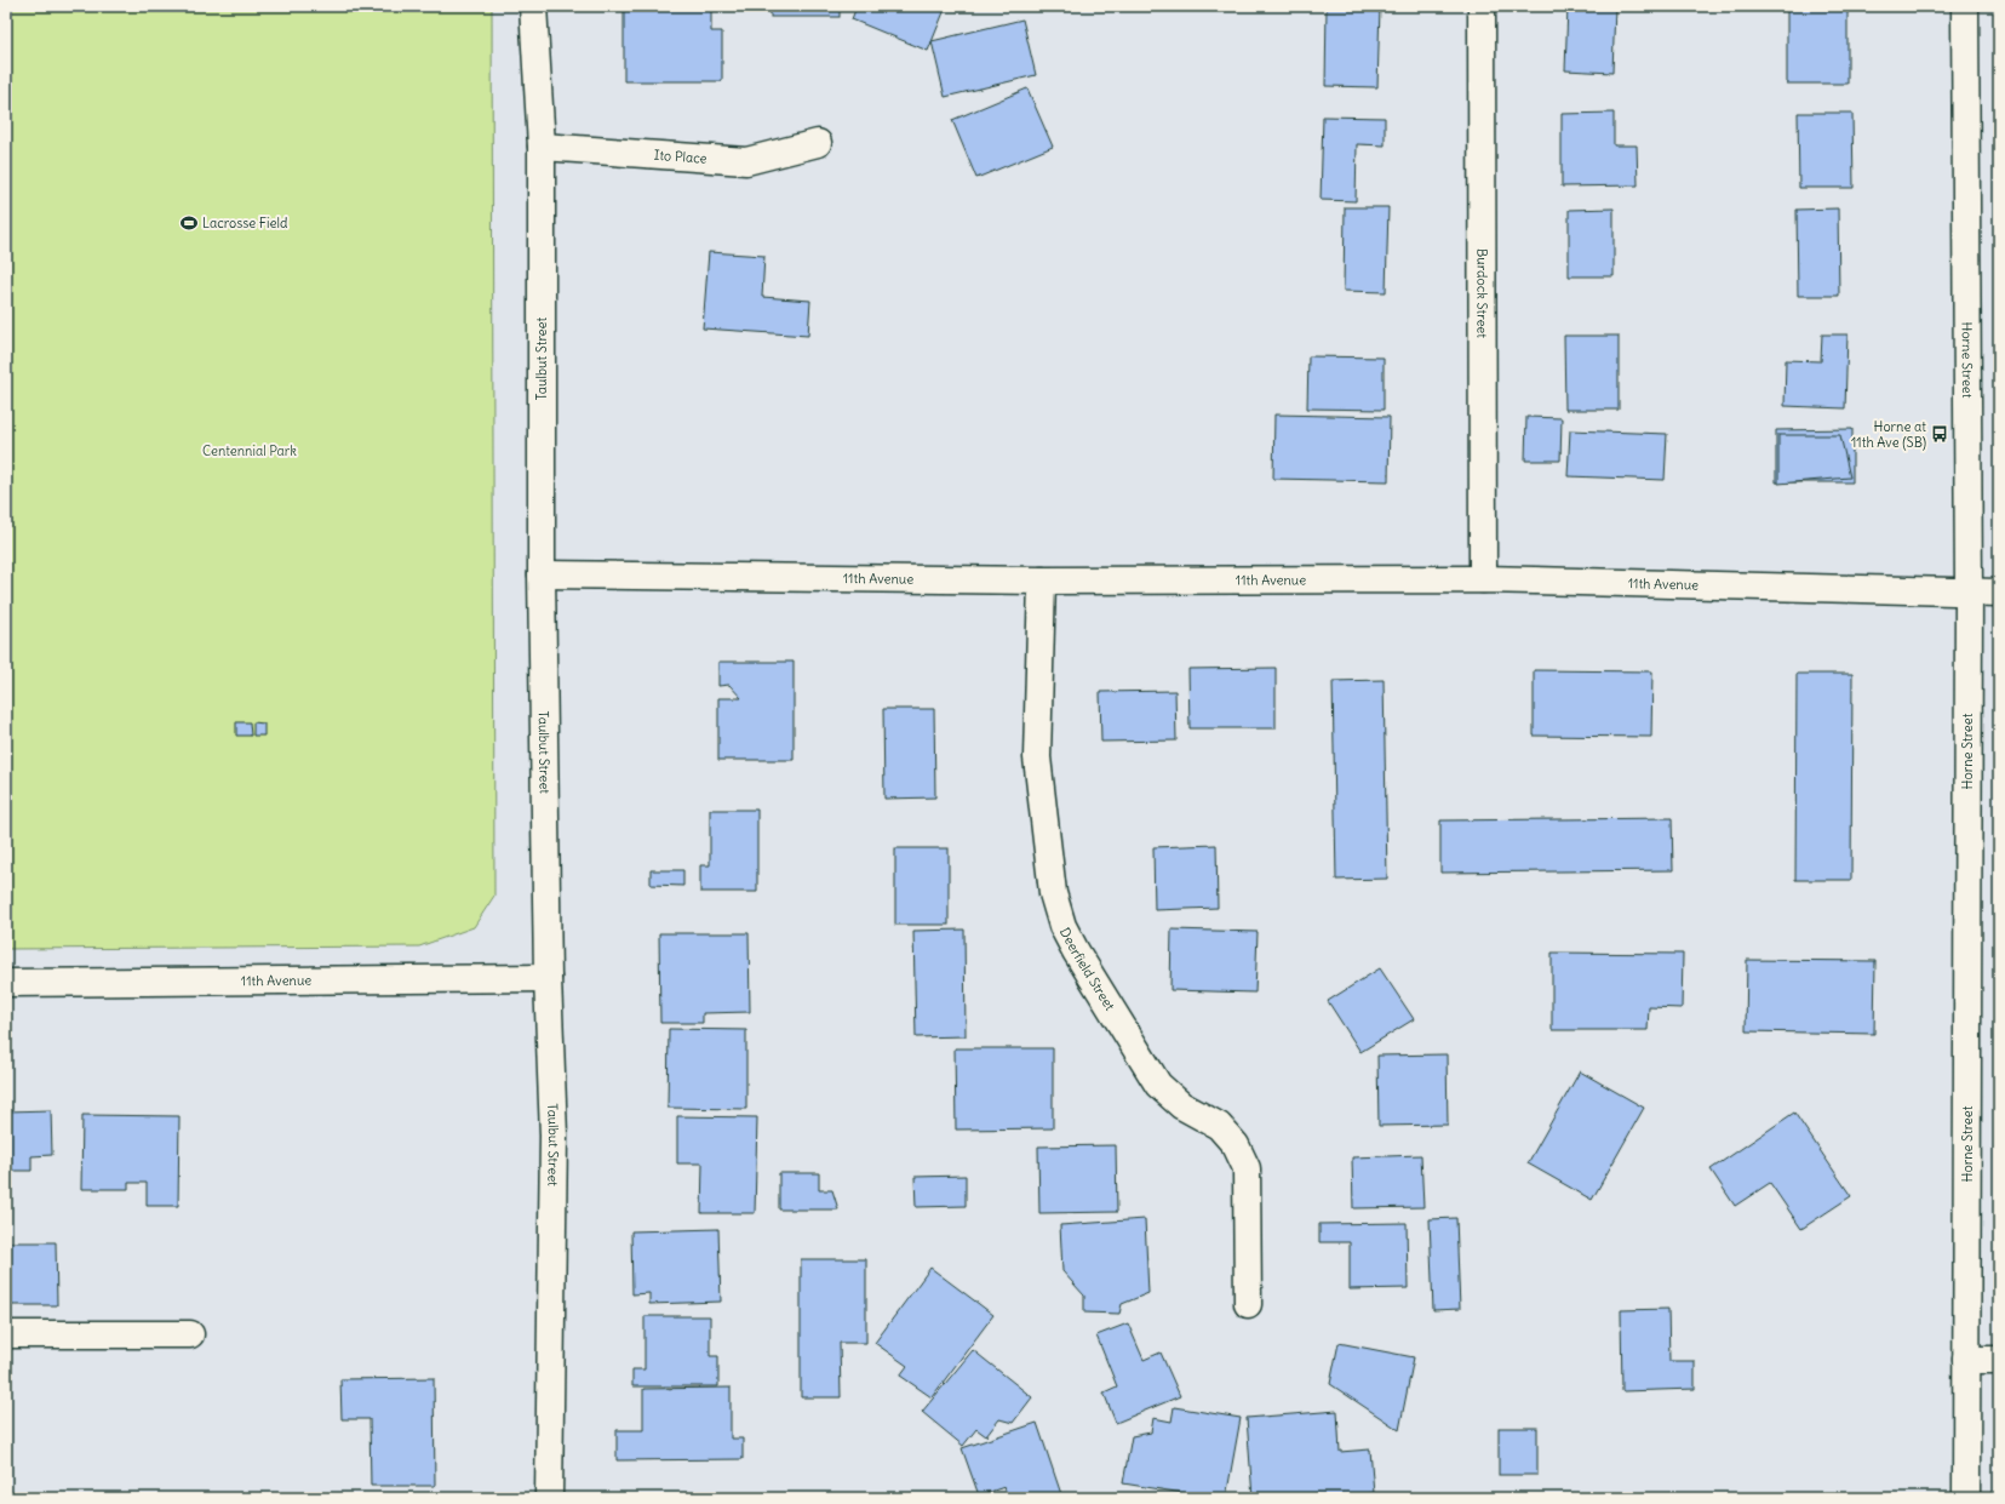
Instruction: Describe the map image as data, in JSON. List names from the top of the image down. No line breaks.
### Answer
{"streets":{"street":["Ito Place","Burdock Street","Taulbut Street","Horne Street","11th Avenue","Deerfield Street"]},"crossings":[["Ito Place","Taulbut Street"],["Burdock Street","11th Avenue"],["Taulbut Street","11th Avenue"],["Horne Street","11th Avenue"],["11th Avenue","Deerfield Street"]],"parks":["Centennial Park"],"places":{"sports":["Lacrosse Field"],"bus stop":["Horne at 11th Ave (SB)"]}}
